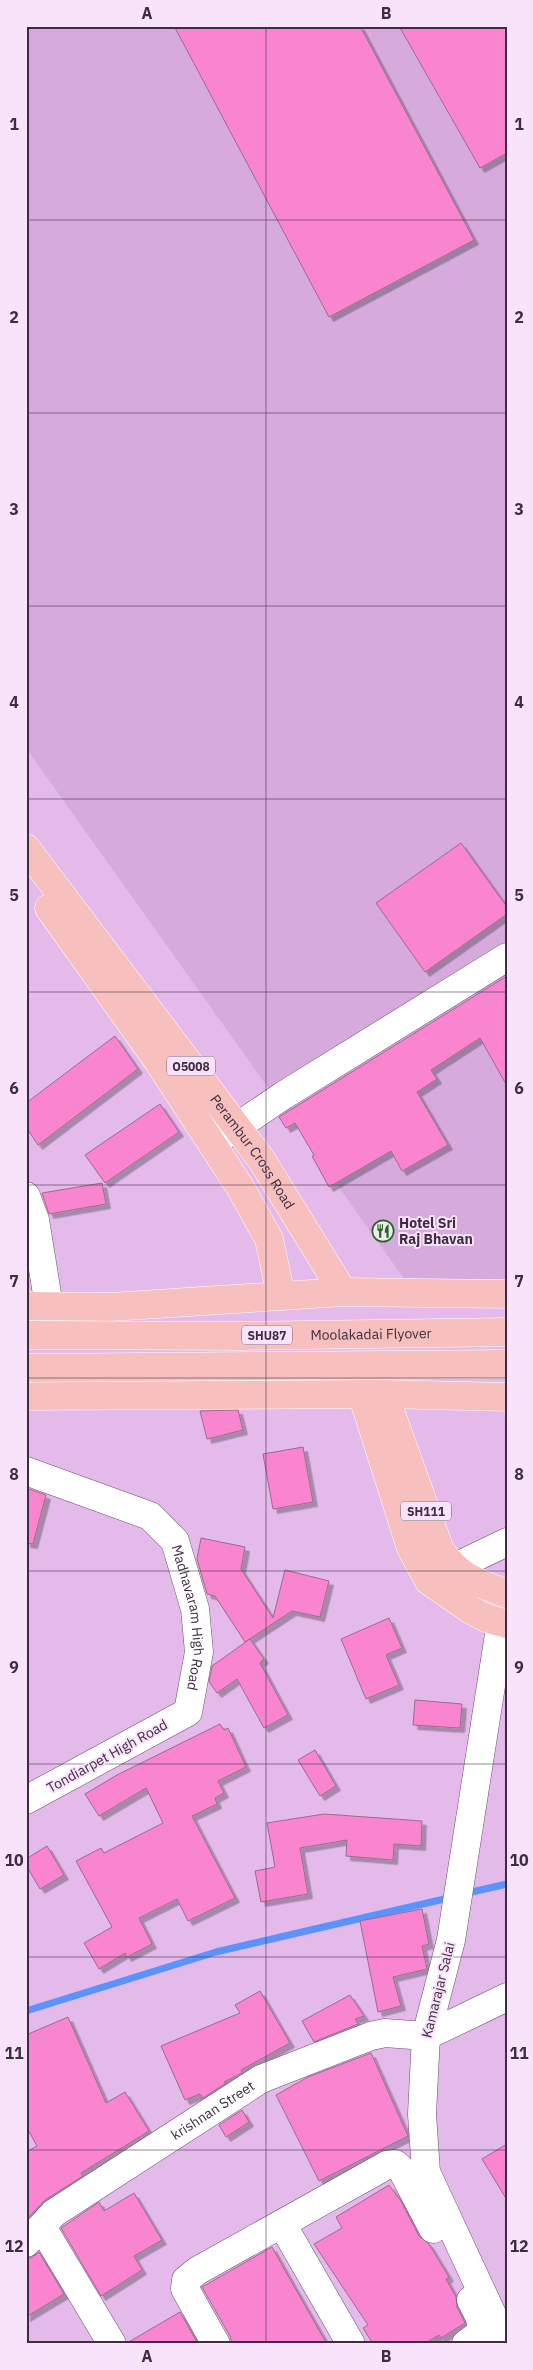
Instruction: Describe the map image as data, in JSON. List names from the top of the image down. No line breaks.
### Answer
{"streets":{"main road":["O5008","Perambur Cross Road","Moolakadai Flyover","SHU87","SH111"],"street":["Madhavaram High Road","Tondiarpet High Road","Kamarajar Salai","krishnan Street"]},"crossings":[["SH111","Kamarajar Salai"],["Madhavaram High Road","Tondiarpet High Road"],["Kamarajar Salai","krishnan Street"]],"places":{"restaurant":["Hotel Sri Raj Bhavan"]},"grid":{"columns":["A","B"],"rows":["1","2","3","4","5","6","7","8","9","10","11","12"]}}
